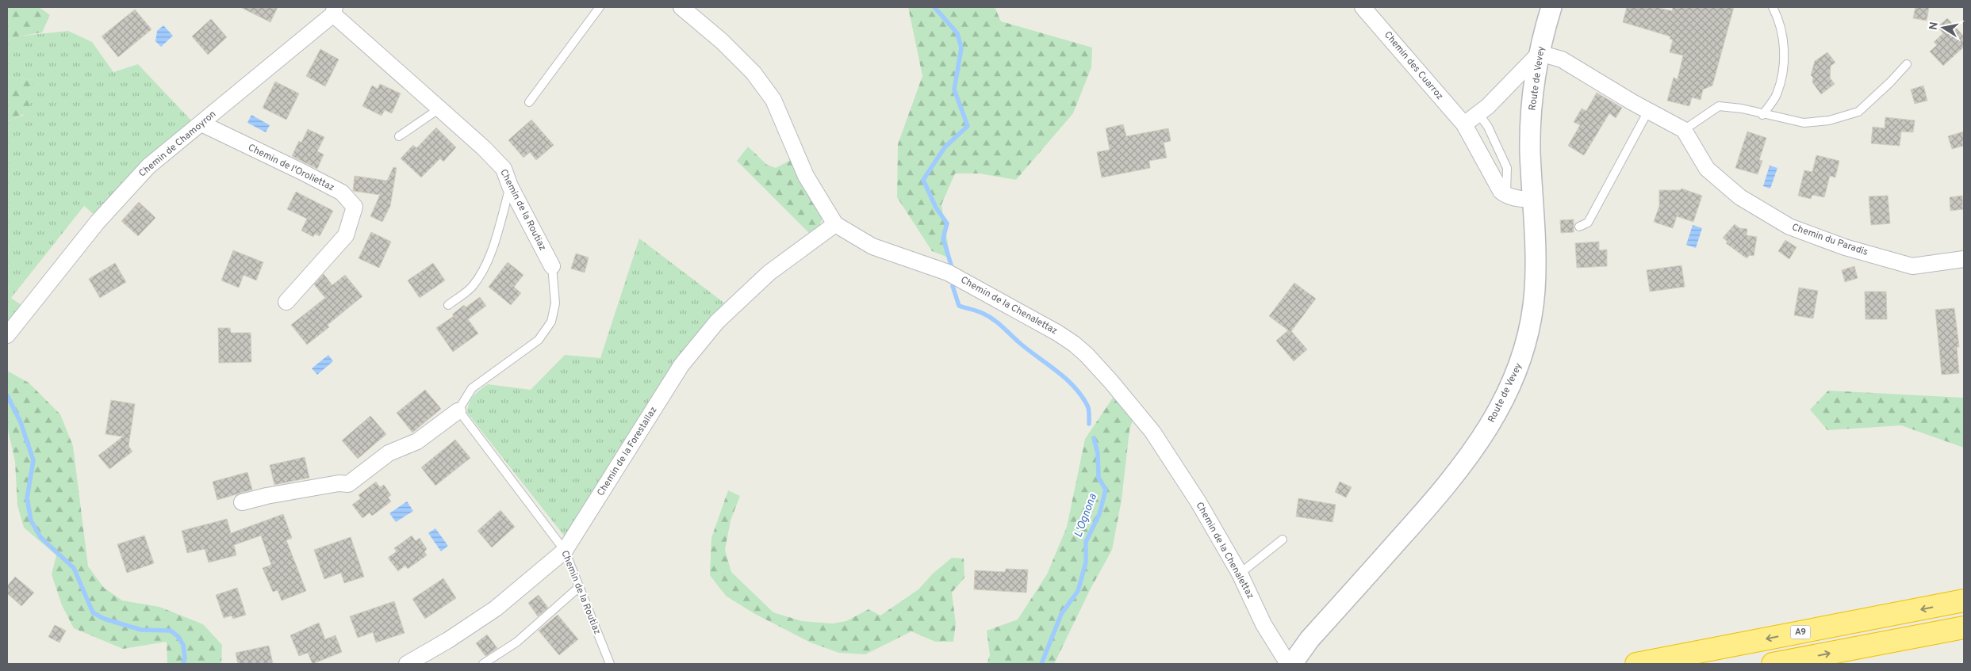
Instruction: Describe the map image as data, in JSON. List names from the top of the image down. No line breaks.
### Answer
{"streets":{"highway":["A9"],"street":["Chemin des Cuarroz","Route de Vevey","Chemin de Chamoyron","Chemin de l'Oroliettaz","Chemin de la Routiaz","Chemin du Paradis","Chemin de la Chenalettaz","Chemin de la Forestallaz"]},"crossings":[["Chemin de Chamoyron","Chemin de l'Oroliettaz"],["Chemin de Chamoyron","Chemin de la Routiaz"],["Chemin de la Routiaz","Chemin de la Forestallaz"],["Chemin de la Chenalettaz","Chemin de la Forestallaz"]],"water":["L'Ognona"],"north":"left"}
